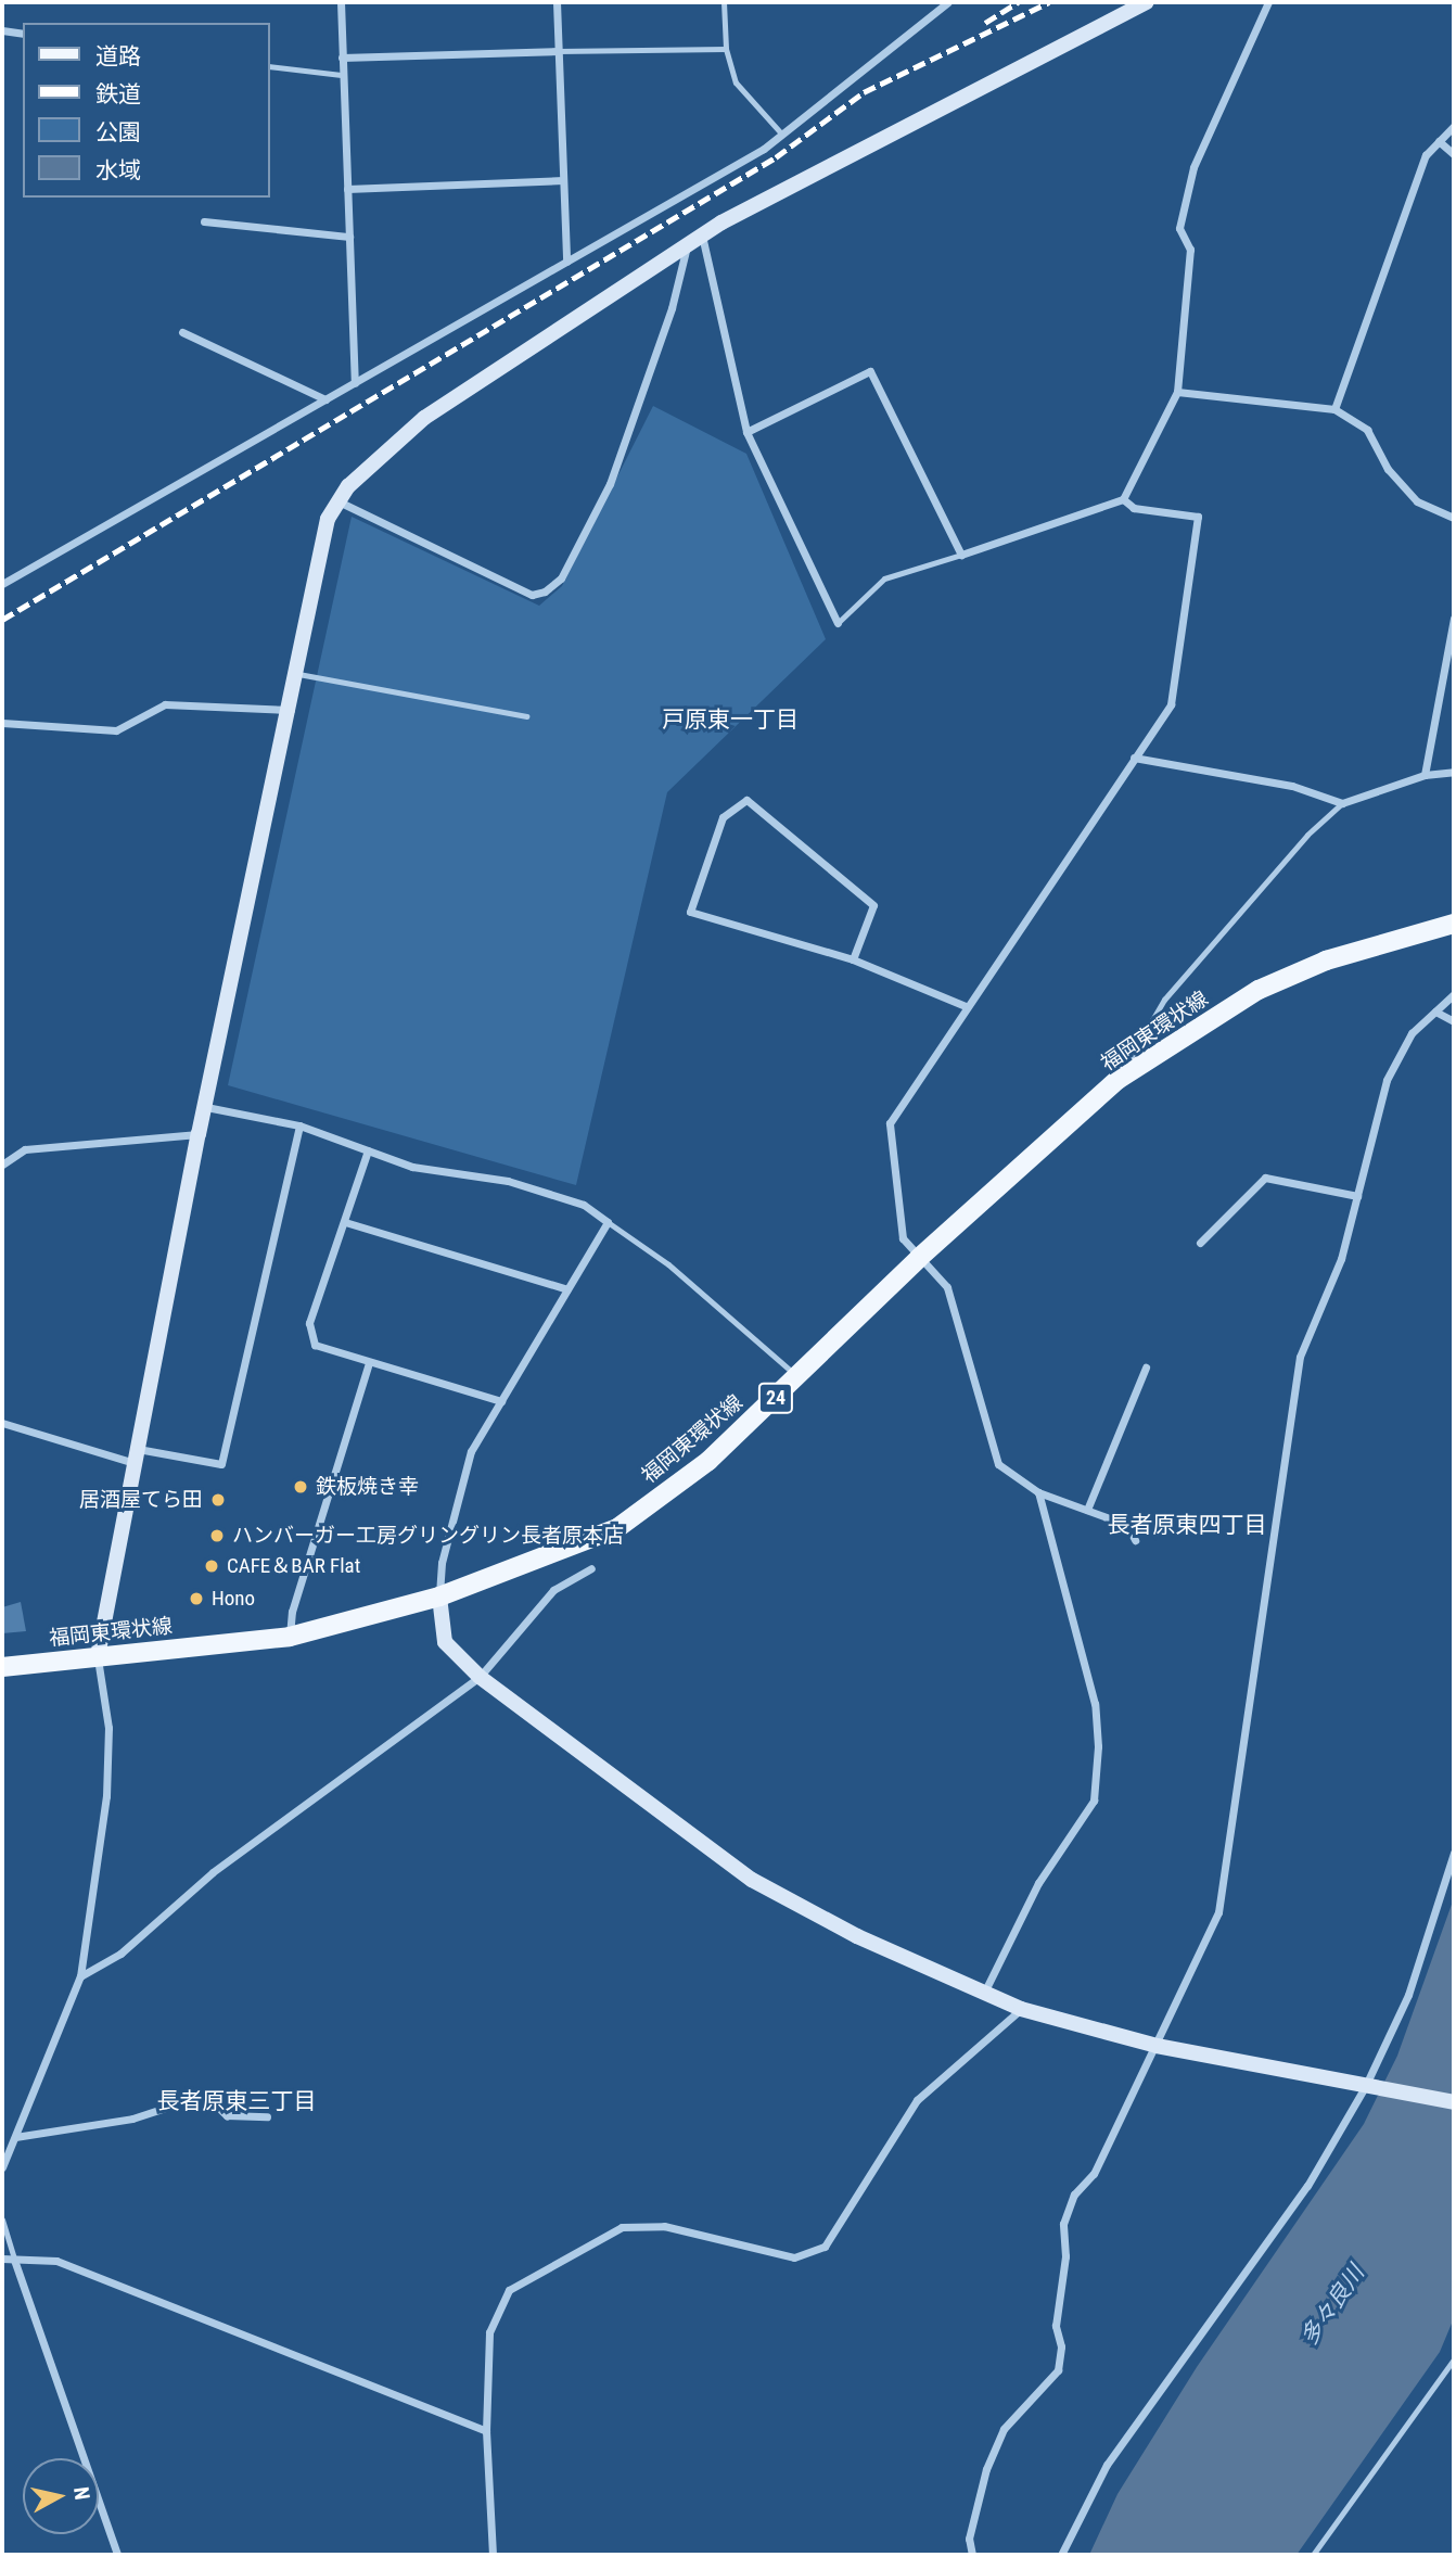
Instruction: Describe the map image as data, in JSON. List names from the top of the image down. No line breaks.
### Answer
{"streets":{"main road":["福岡東環状線","24"]},"districts":["戸原東一丁目","長者原東四丁目","長者原東三丁目"],"water":["多々良川"],"places":["鉄板焼き幸","居酒屋てら田","ハンバーガー工房グリングリン長者原本店","CAFE＆BAR Flat","Hono"],"legend":["道路","鉄道","公園","水域"],"north":"right"}
